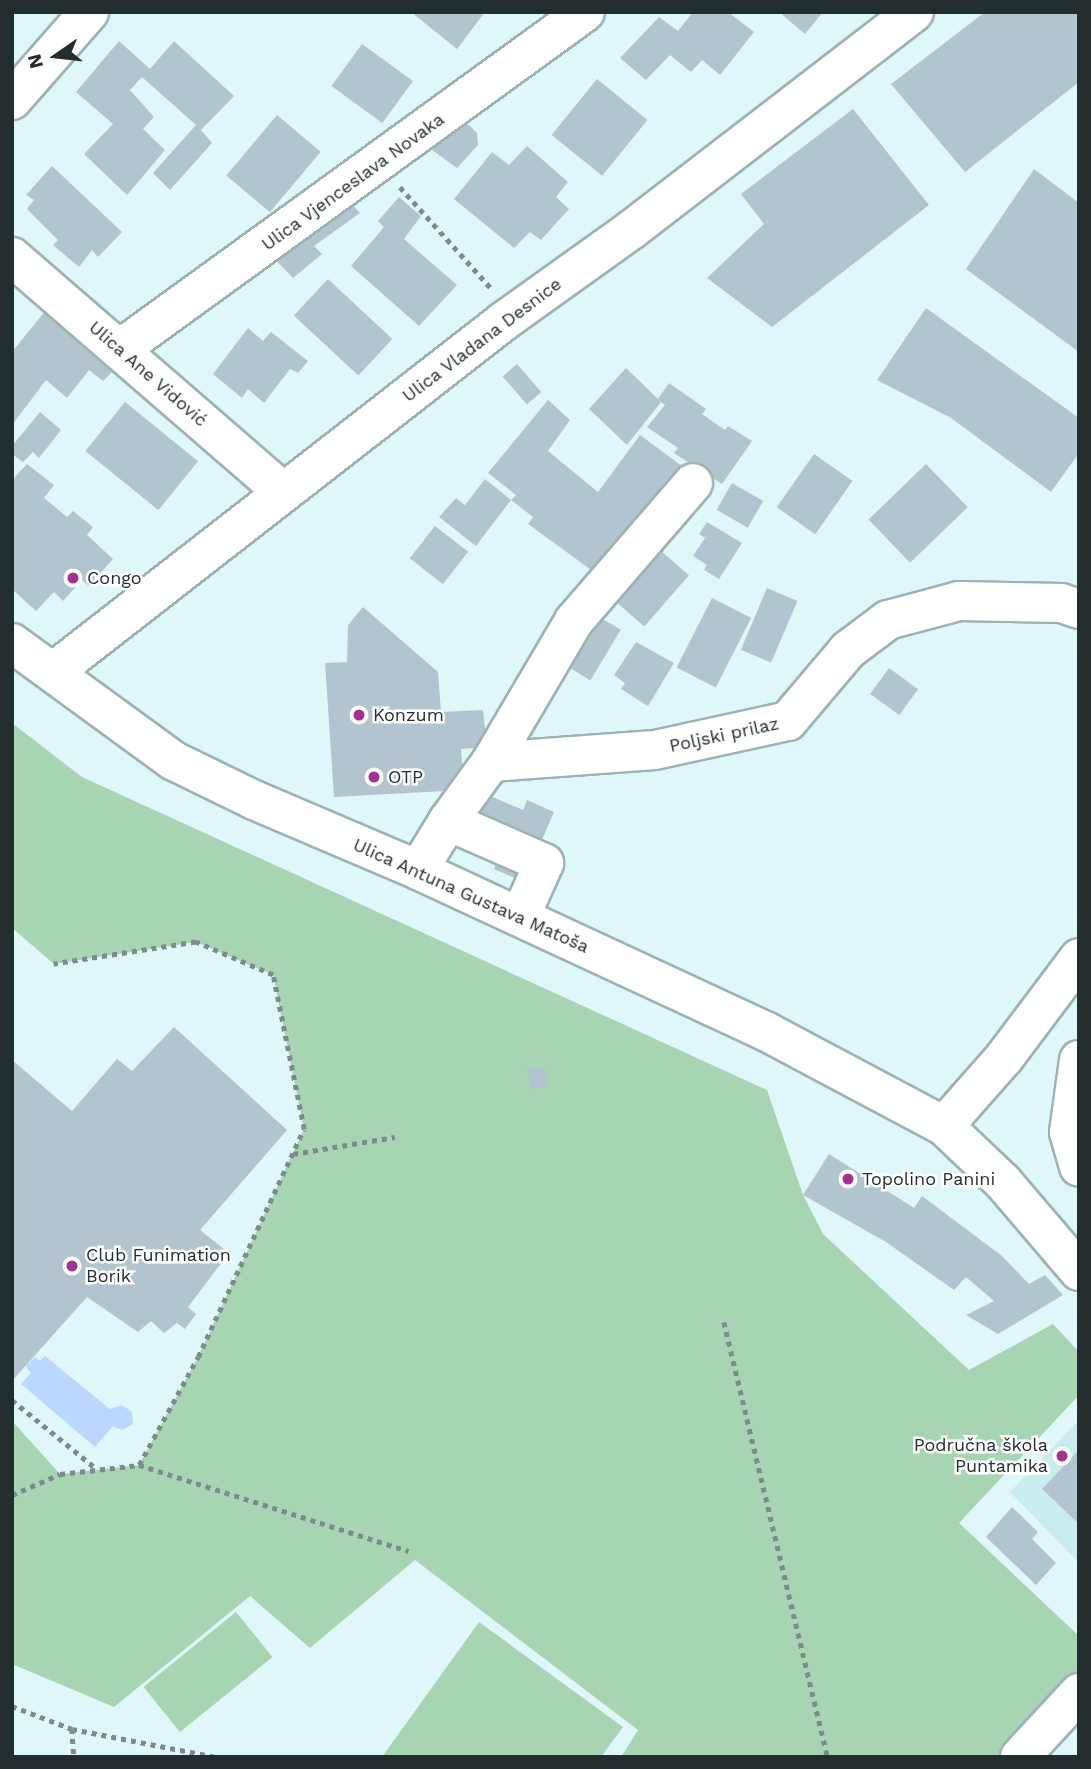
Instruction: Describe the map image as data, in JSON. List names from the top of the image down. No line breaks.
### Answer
{"streets":{"street":["Ulica Vjenceslava Novaka","Ulica Vladana Desnice","Ulica Ane Vidović","Poljski prilaz","Ulica Antuna Gustava Matoša"]},"crossings":[["Ulica Vjenceslava Novaka","Ulica Ane Vidović"],["Ulica Vladana Desnice","Ulica Ane Vidović"],["Ulica Vladana Desnice","Ulica Antuna Gustava Matoša"]],"places":["Congo","Konzum","OTP","Topolino Panini","Club Funimation Borik","Područna škola Puntamika"],"north":"left"}
